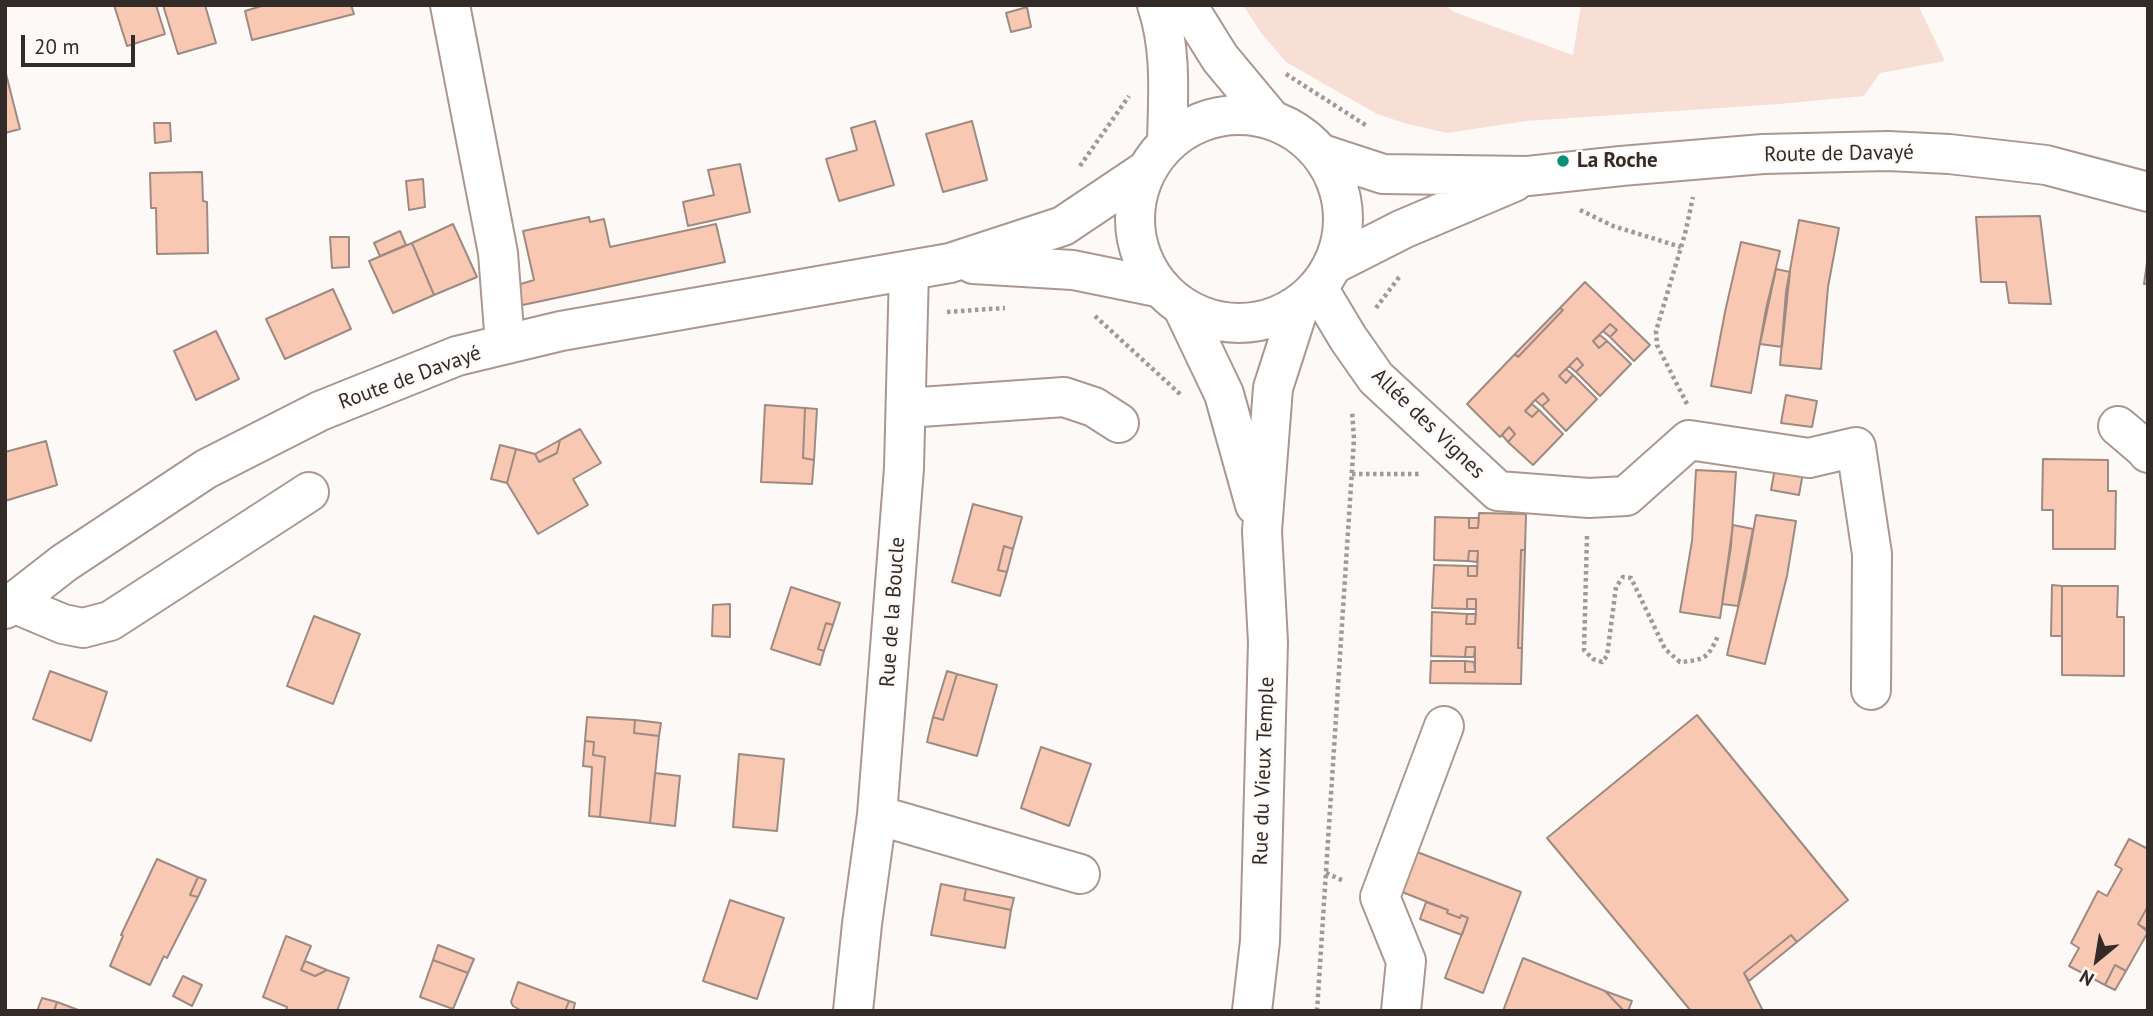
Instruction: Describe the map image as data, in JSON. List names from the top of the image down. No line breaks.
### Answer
{"streets":{"street":["Route de Davayé","Allée des Vignes","Rue de la Boucle","Rue du Vieux Temple"]},"crossings":[["Route de Davayé","Allée des Vignes"],["Route de Davayé","Rue de la Boucle"],["Route de Davayé","Rue du Vieux Temple"],["Allée des Vignes","Rue du Vieux Temple"]],"places":["La Roche"],"scale_bar":"20 m","north":"bottom left"}
